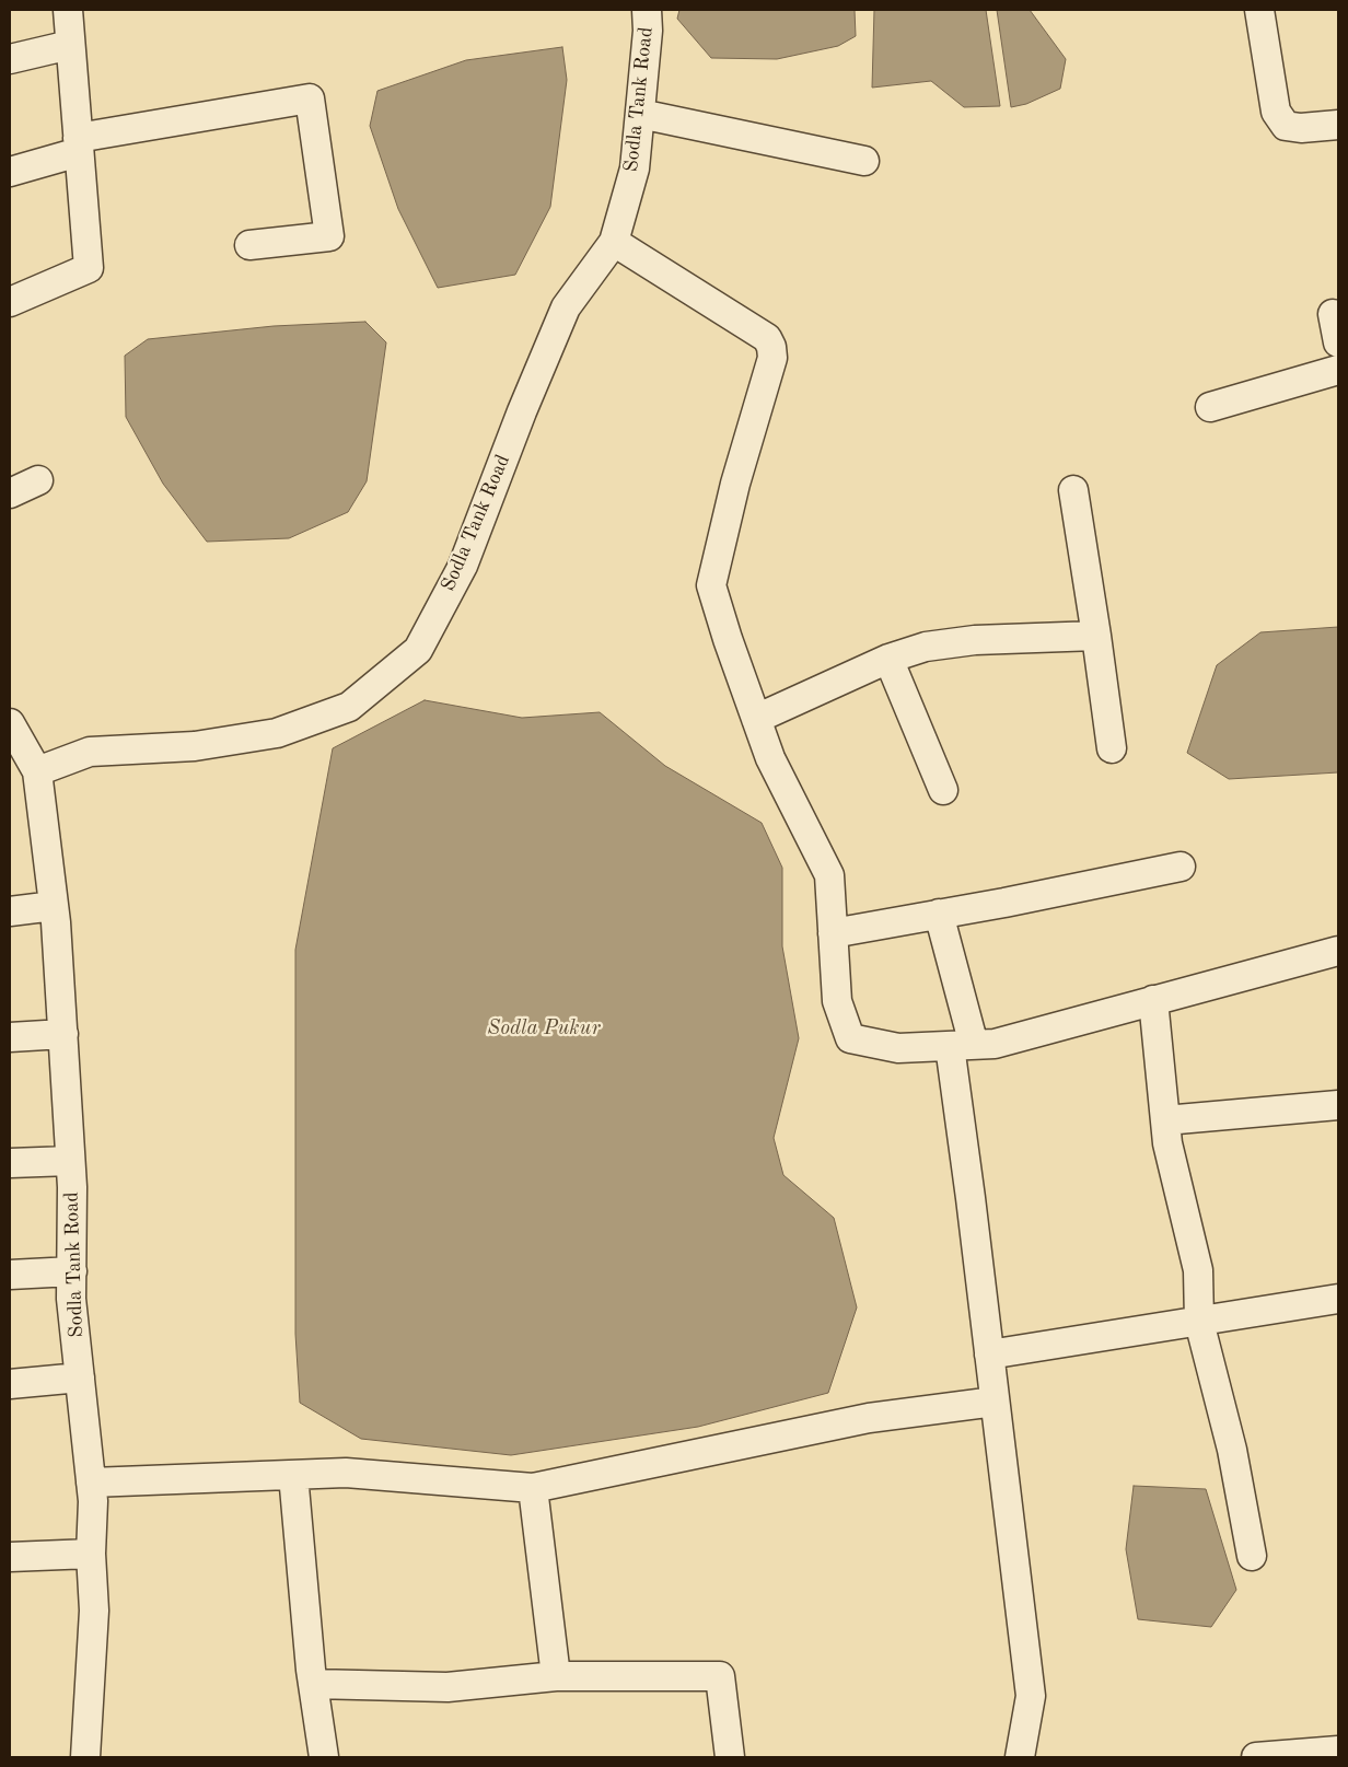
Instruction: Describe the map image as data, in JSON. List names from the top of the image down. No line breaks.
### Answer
{"streets":{"street":["Sodla Tank Road"]},"water":["Sodla Pukur"]}
